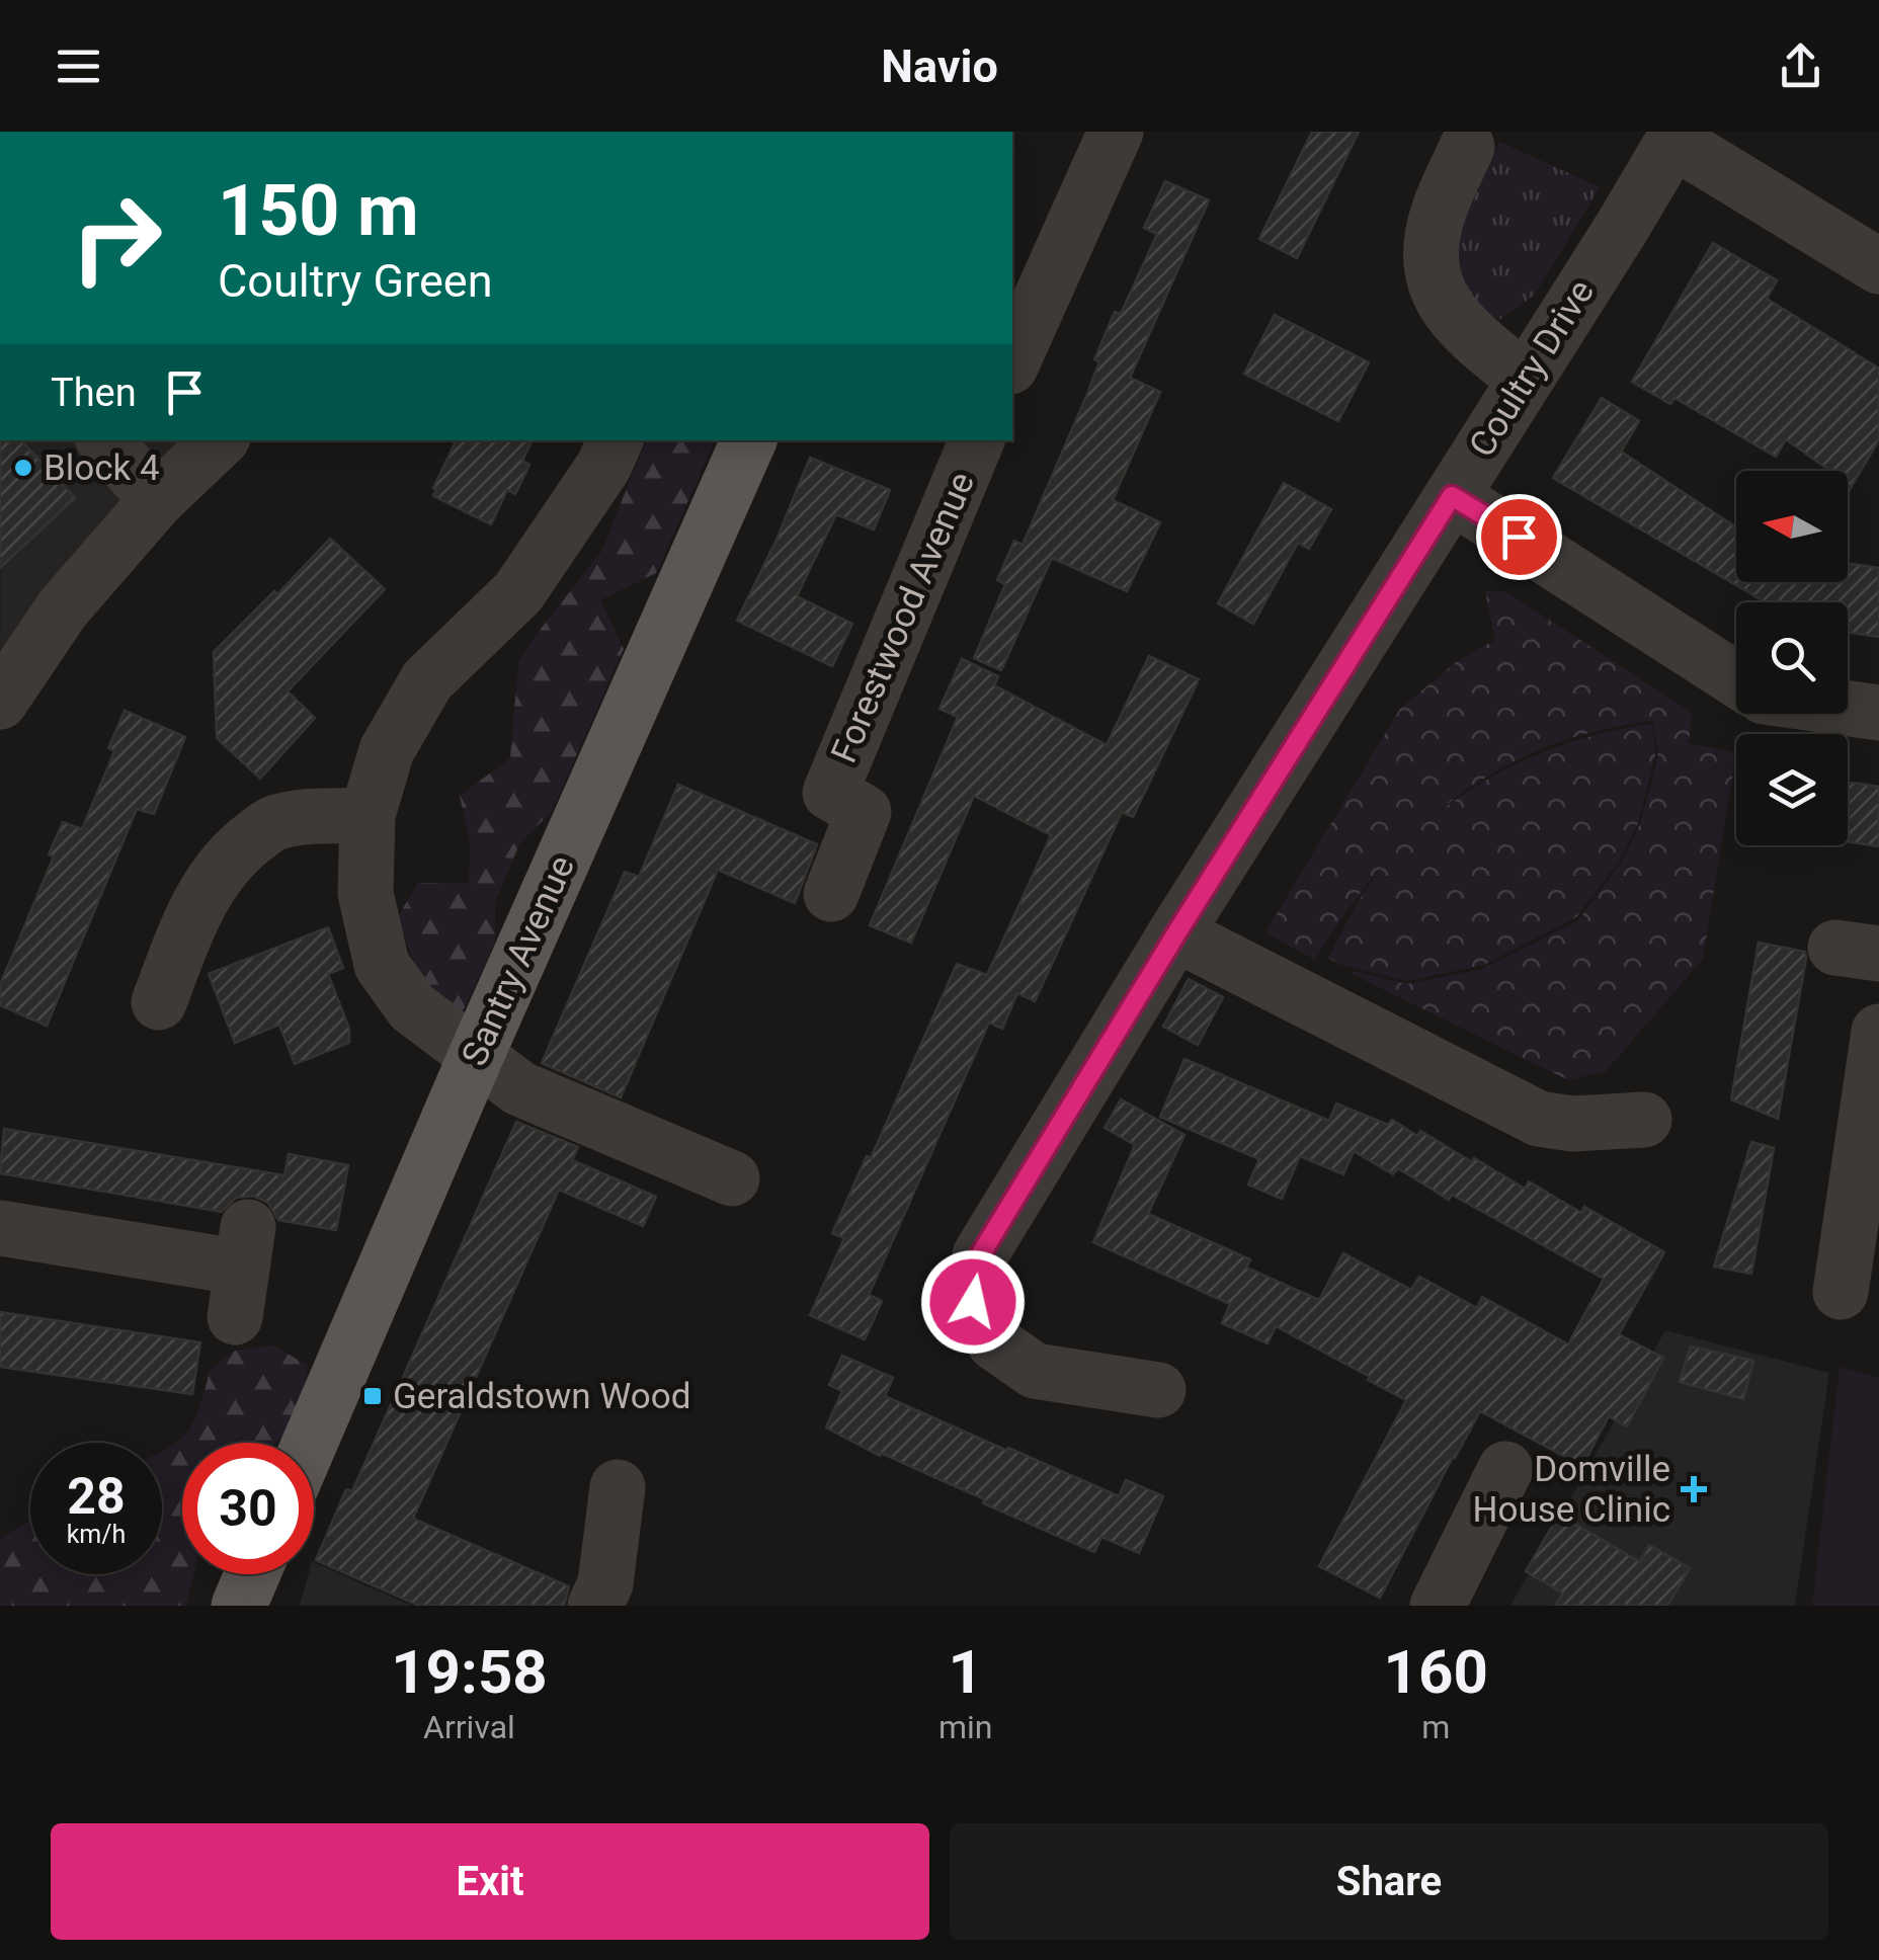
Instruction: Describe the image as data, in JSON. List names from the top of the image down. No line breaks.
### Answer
{"streets":{"main road":["Santry Avenue"],"street":["Coultry Drive","Forestwood Avenue"]},"places":{"other":["Block 4"],"transit":["Geraldstown Wood"],"health":["Domville House Clinic"]},"north":"left","page":{"header":"Navio","turn":["150 m","Coultry Green"],"then":"Then","speed":"28 km/h","limit":"30","eta":["19:58","Arrival","1","min","160","m"],"buttons":["Exit","Share"]}}
